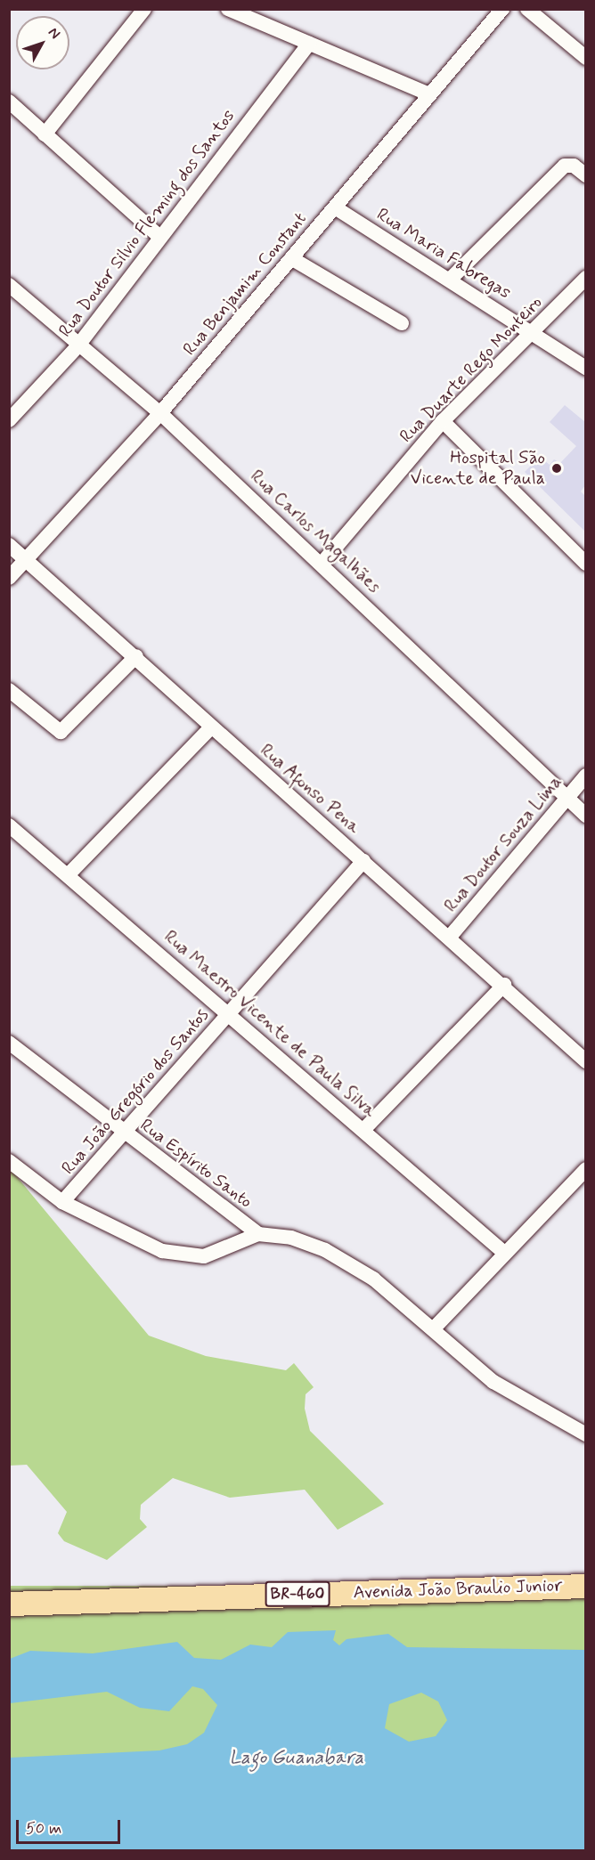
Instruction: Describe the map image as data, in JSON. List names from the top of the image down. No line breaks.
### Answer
{"streets":{"main road":["Avenida João Braulio Junior","BR-460"],"street":["Rua Doutor Silvio Fleming dos Santos","Rua Maria Fabregas","Rua Benjamim Constant","Rua Duarte Rego Monteiro","Rua Carlos Magalhães","Rua Afonso Pena","Rua Doutor Souza Lima","Rua Maestro Vicente de Paula Silva","Rua João Gregório dos Santos","Rua Espírito Santo"]},"crossings":[["Rua Doutor Silvio Fleming dos Santos","Rua Carlos Magalhães"],["Rua Maria Fabregas","Rua Benjamim Constant"],["Rua Maria Fabregas","Rua Duarte Rego Monteiro"],["Rua Benjamim Constant","Rua Carlos Magalhães"],["Rua Benjamim Constant","Rua Afonso Pena"],["Rua Duarte Rego Monteiro","Rua Carlos Magalhães"],["Rua Carlos Magalhães","Rua Doutor Souza Lima"],["Rua Afonso Pena","Rua Doutor Souza Lima"],["Rua Afonso Pena","Rua João Gregório dos Santos"],["Rua Maestro Vicente de Paula Silva","Rua João Gregório dos Santos"],["Rua João Gregório dos Santos","Rua Espírito Santo"]],"water":["Lago Guanabara"],"places":["Hospital São Vicente de Paula"],"scale_bar":"50 m","north":"top right"}
